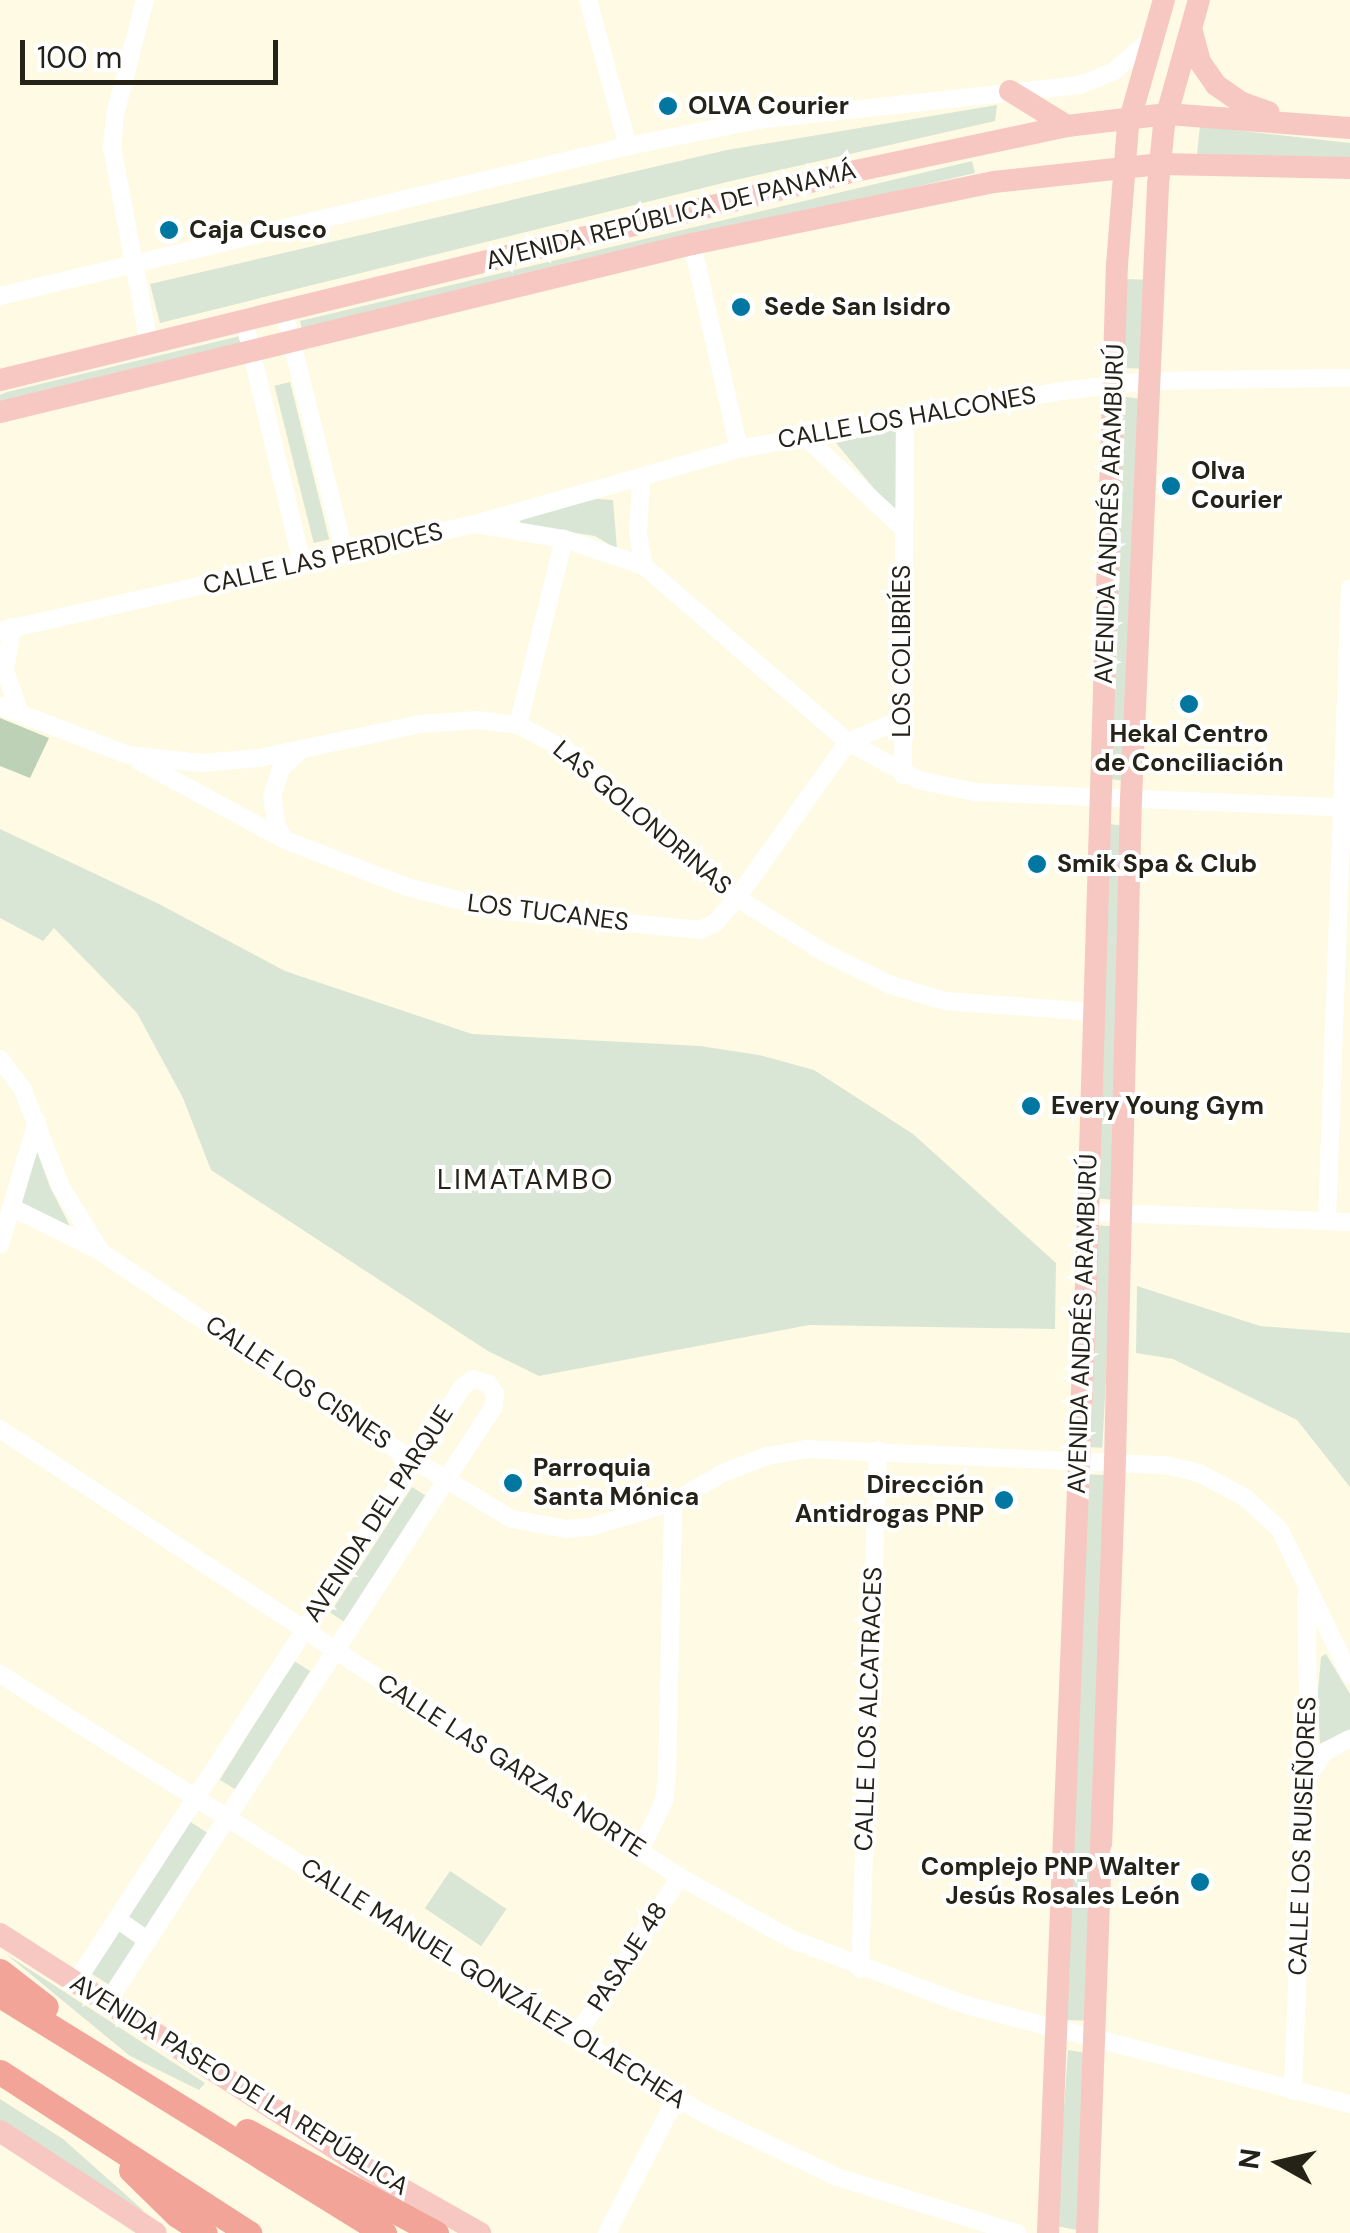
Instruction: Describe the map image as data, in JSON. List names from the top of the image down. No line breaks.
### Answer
{"streets":{"main road":["AVENIDA REPÚBLICA DE PANAMÁ","AVENIDA ANDRÉS ARAMBURÚ","AVENIDA PASEO DE LA REPÚBLICA"],"street":["CALLE LOS HALCONES","CALLE LAS PERDICES","LOS COLIBRÍES","LAS GOLONDRINAS","LOS TUCANES","CALLE LOS CISNES","AVENIDA DEL PARQUE","CALLE LOS ALCATRACES","CALLE LAS GARZAS NORTE","CALLE LOS RUISEÑORES","PASAJE 48","CALLE MANUEL GONZÁLEZ OLAECHEA"]},"crossings":[["AVENIDA REPÚBLICA DE PANAMÁ","AVENIDA ANDRÉS ARAMBURÚ"],["CALLE LOS HALCONES","AVENIDA ANDRÉS ARAMBURÚ"],["CALLE LOS HALCONES","CALLE LAS PERDICES"],["CALLE LOS HALCONES","LOS COLIBRÍES"],["AVENIDA ANDRÉS ARAMBURÚ","CALLE LAS PERDICES"],["AVENIDA ANDRÉS ARAMBURÚ","LAS GOLONDRINAS"],["AVENIDA ANDRÉS ARAMBURÚ","CALLE LOS CISNES"],["AVENIDA ANDRÉS ARAMBURÚ","CALLE LAS GARZAS NORTE"],["CALLE LAS PERDICES","LOS COLIBRÍES"],["CALLE LAS PERDICES","LOS TUCANES"],["LAS GOLONDRINAS","LOS TUCANES"],["CALLE LOS CISNES","AVENIDA DEL PARQUE"],["CALLE LOS CISNES","CALLE LOS ALCATRACES"],["CALLE LOS CISNES","CALLE LOS RUISEÑORES"],["AVENIDA DEL PARQUE","CALLE LAS GARZAS NORTE"],["AVENIDA DEL PARQUE","CALLE MANUEL GONZÁLEZ OLAECHEA"],["AVENIDA DEL PARQUE","AVENIDA PASEO DE LA REPÚBLICA"],["CALLE LOS ALCATRACES","CALLE LAS GARZAS NORTE"],["CALLE LAS GARZAS NORTE","CALLE LOS RUISEÑORES"],["CALLE LAS GARZAS NORTE","PASAJE 48"],["PASAJE 48","CALLE MANUEL GONZÁLEZ OLAECHEA"]],"districts":["LIMATAMBO"],"places":["OLVA Courier","Caja Cusco","Sede San Isidro","Olva Courier","Hekal Centro de Conciliación","Smik Spa & Club","Every Young Gym","Parroquia Santa Mónica","Dirección Antidrogas PNP","Complejo PNP Walter Jesús Rosales León"],"scale_bar":"100 m","north":"left"}
